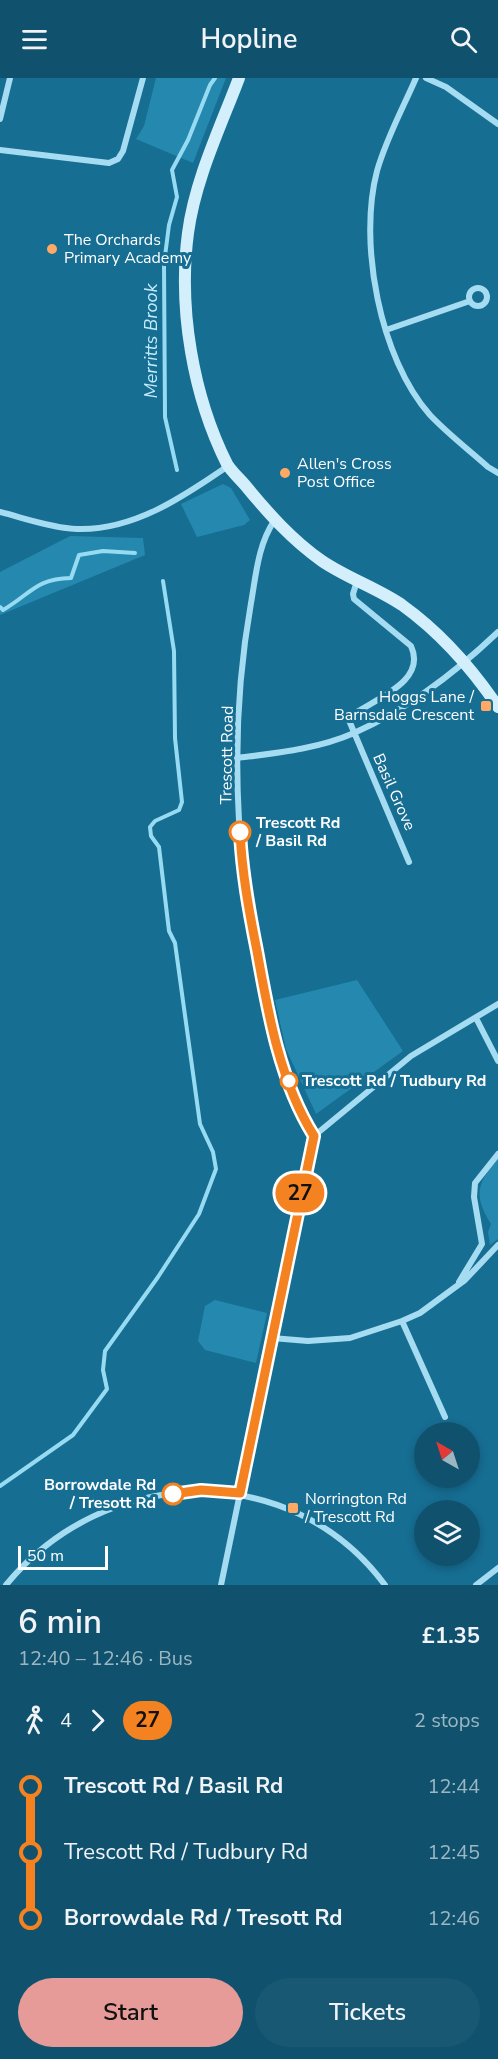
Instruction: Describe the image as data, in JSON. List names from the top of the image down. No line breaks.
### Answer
{"streets":{"street":["Trescott Road","Basil Grove"]},"water":["Merritts Brook"],"places":{"other":["The Orchards Primary Academy","Allen's Cross Post Office","Trescott Rd / Basil Rd","Trescott Rd / Tudbury Rd","Borrowdale Rd / Tresott Rd"],"transit":["Hoggs Lane / Barnsdale Crescent","Norrington Rd / Trescott Rd"]},"lines":["bus line 27"],"scale_bar":"50 m","north":"top left","page":{"header":"Hopline","on_map":"27","scale":"50 m","heading":["6 min","12:40 – 12:46 · Bus","£1.35"],"legs":["4","27","2 stops"],"list":[{"name":"Trescott Rd / Basil Rd","value":"12:44"},{"name":"Trescott Rd / Tudbury Rd","value":"12:45"},{"name":"Borrowdale Rd / Tresott Rd","value":"12:46"}],"buttons":["Start","Tickets"]}}
